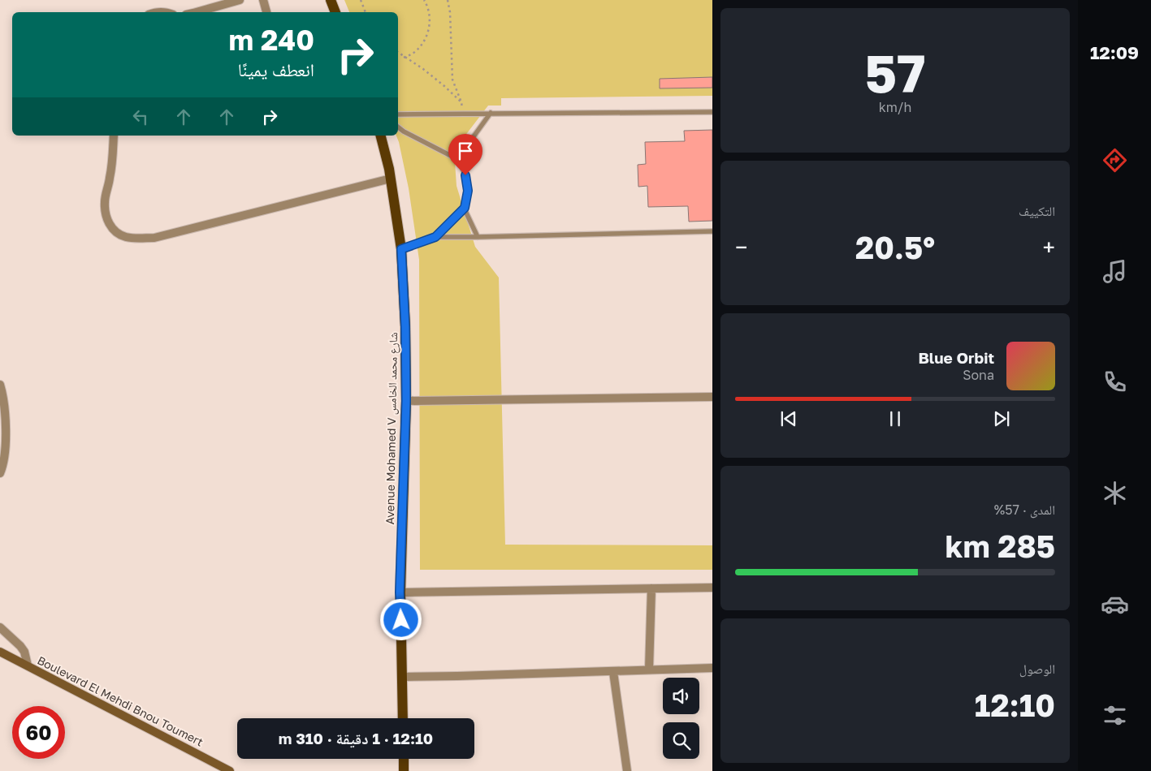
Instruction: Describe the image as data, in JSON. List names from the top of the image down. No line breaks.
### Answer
{"streets":{"main road":["Avenue Mohamed V شارع محمد الخامس","Boulevard El Mehdi Bnou Toumert"]},"page":{"tabs":"12:09","tile":[["57","km/h"],"التكييف",["المدى · 57%","285 km"],["الوصول","12:10"]],"turn":["240 m","انعطف يمينًا"],"heat":["−","20.5°","+"],"song":["Blue Orbit","Sona"],"limit":"60","trip":"12:10 · 1 دقيقة · 310 m"}}
